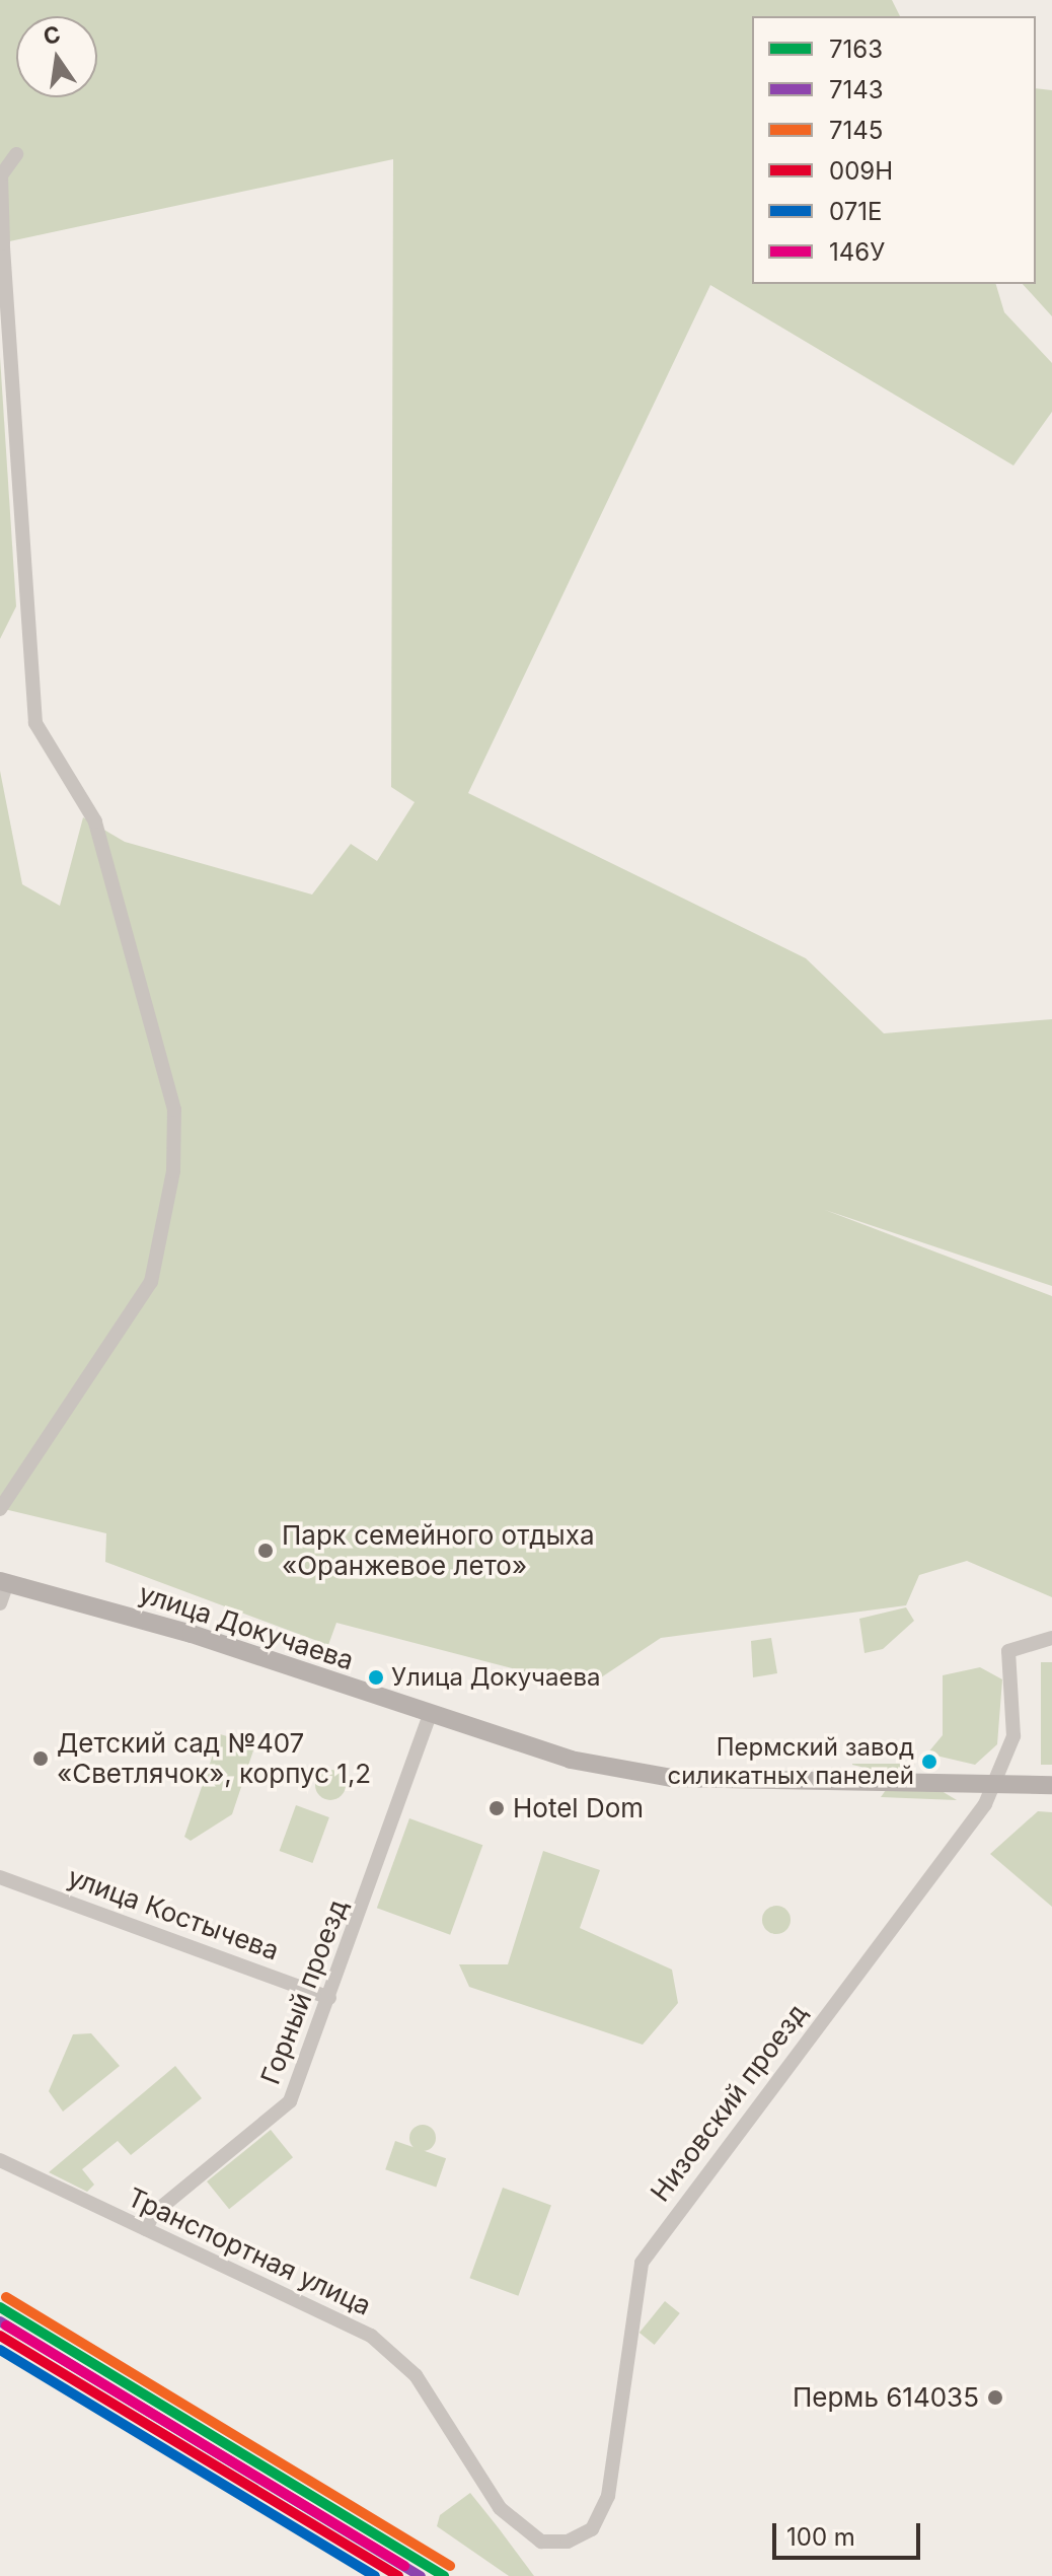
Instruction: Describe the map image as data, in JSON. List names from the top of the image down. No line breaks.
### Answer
{"streets":{"main road":["улица Докучаева"],"street":["улица Костычева","Горный проезд","Низовский проезд","Транспортная улица"]},"crossings":[["улица Докучаева","Горный проезд"],["улица Докучаева","Низовский проезд"],["улица Костычева","Горный проезд"],["Горный проезд","Транспортная улица"],["Низовский проезд","Транспортная улица"]],"places":["Парк семейного отдыха «Оранжевое лето»","Улица Докучаева","Детский сад №407 «Светлячок», корпус 1,2","Пермский завод силикатных панелей","Hotel Dom","Пермь 614035"],"lines":["transit line 7145","transit line 7163","transit line 7143","transit line 146У","transit line 009Н","transit line 071Е"],"legend":["7163","7143","7145","009Н","071Е","146У"],"scale_bar":"100 m","north":"top"}
